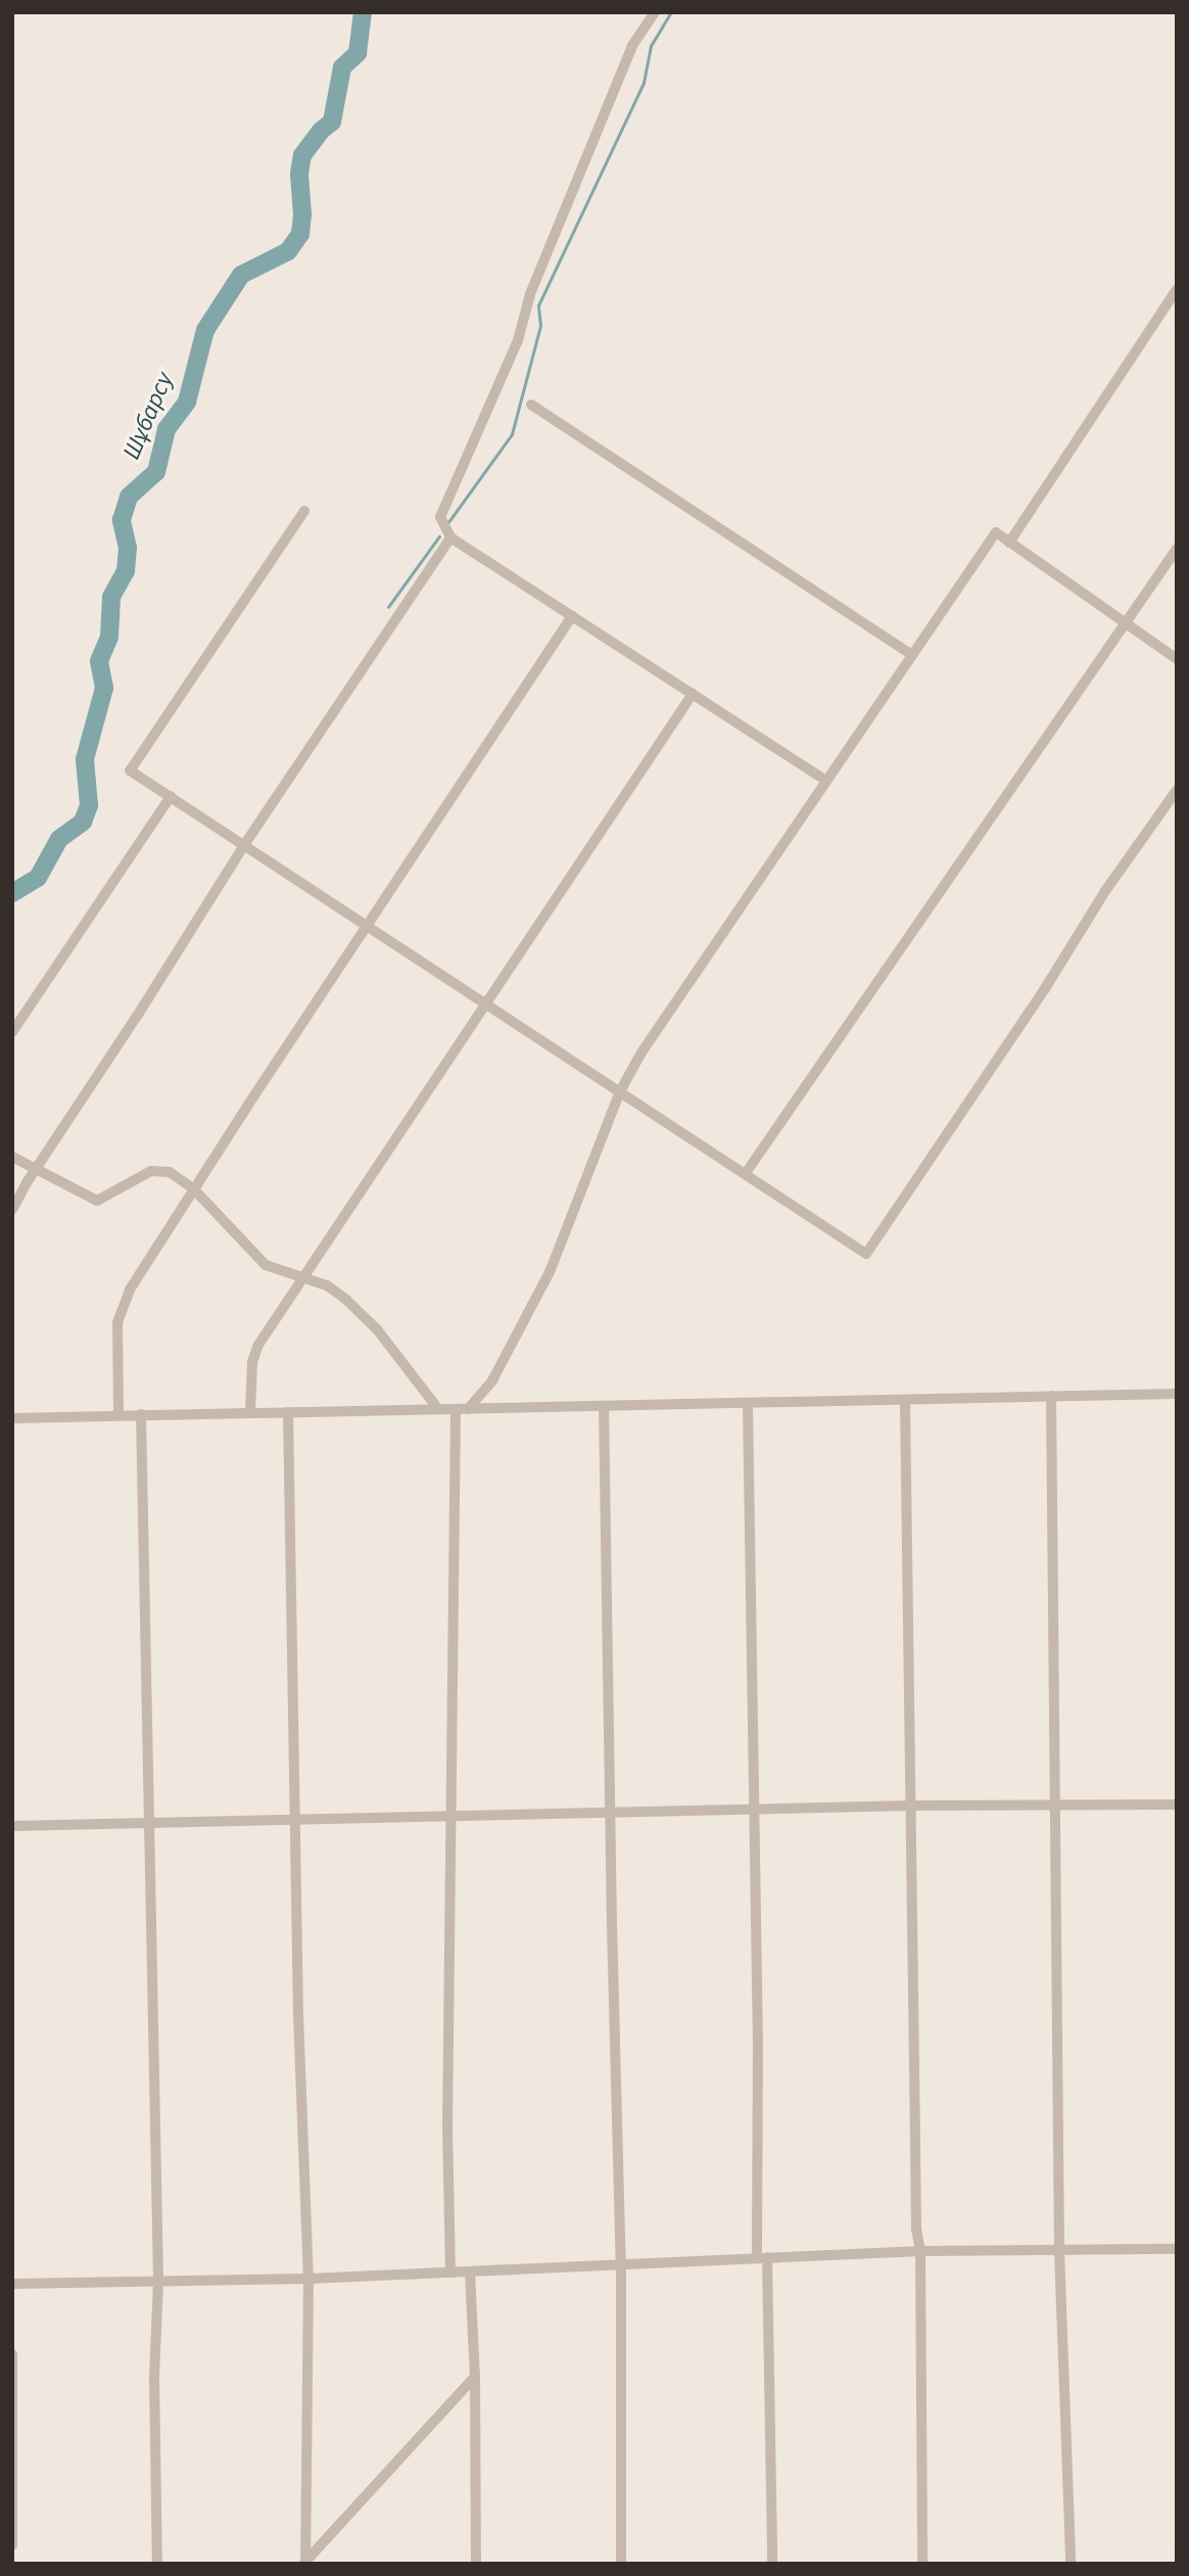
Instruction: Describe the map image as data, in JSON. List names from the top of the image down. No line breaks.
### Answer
{"water":["Шұбарсу"]}
